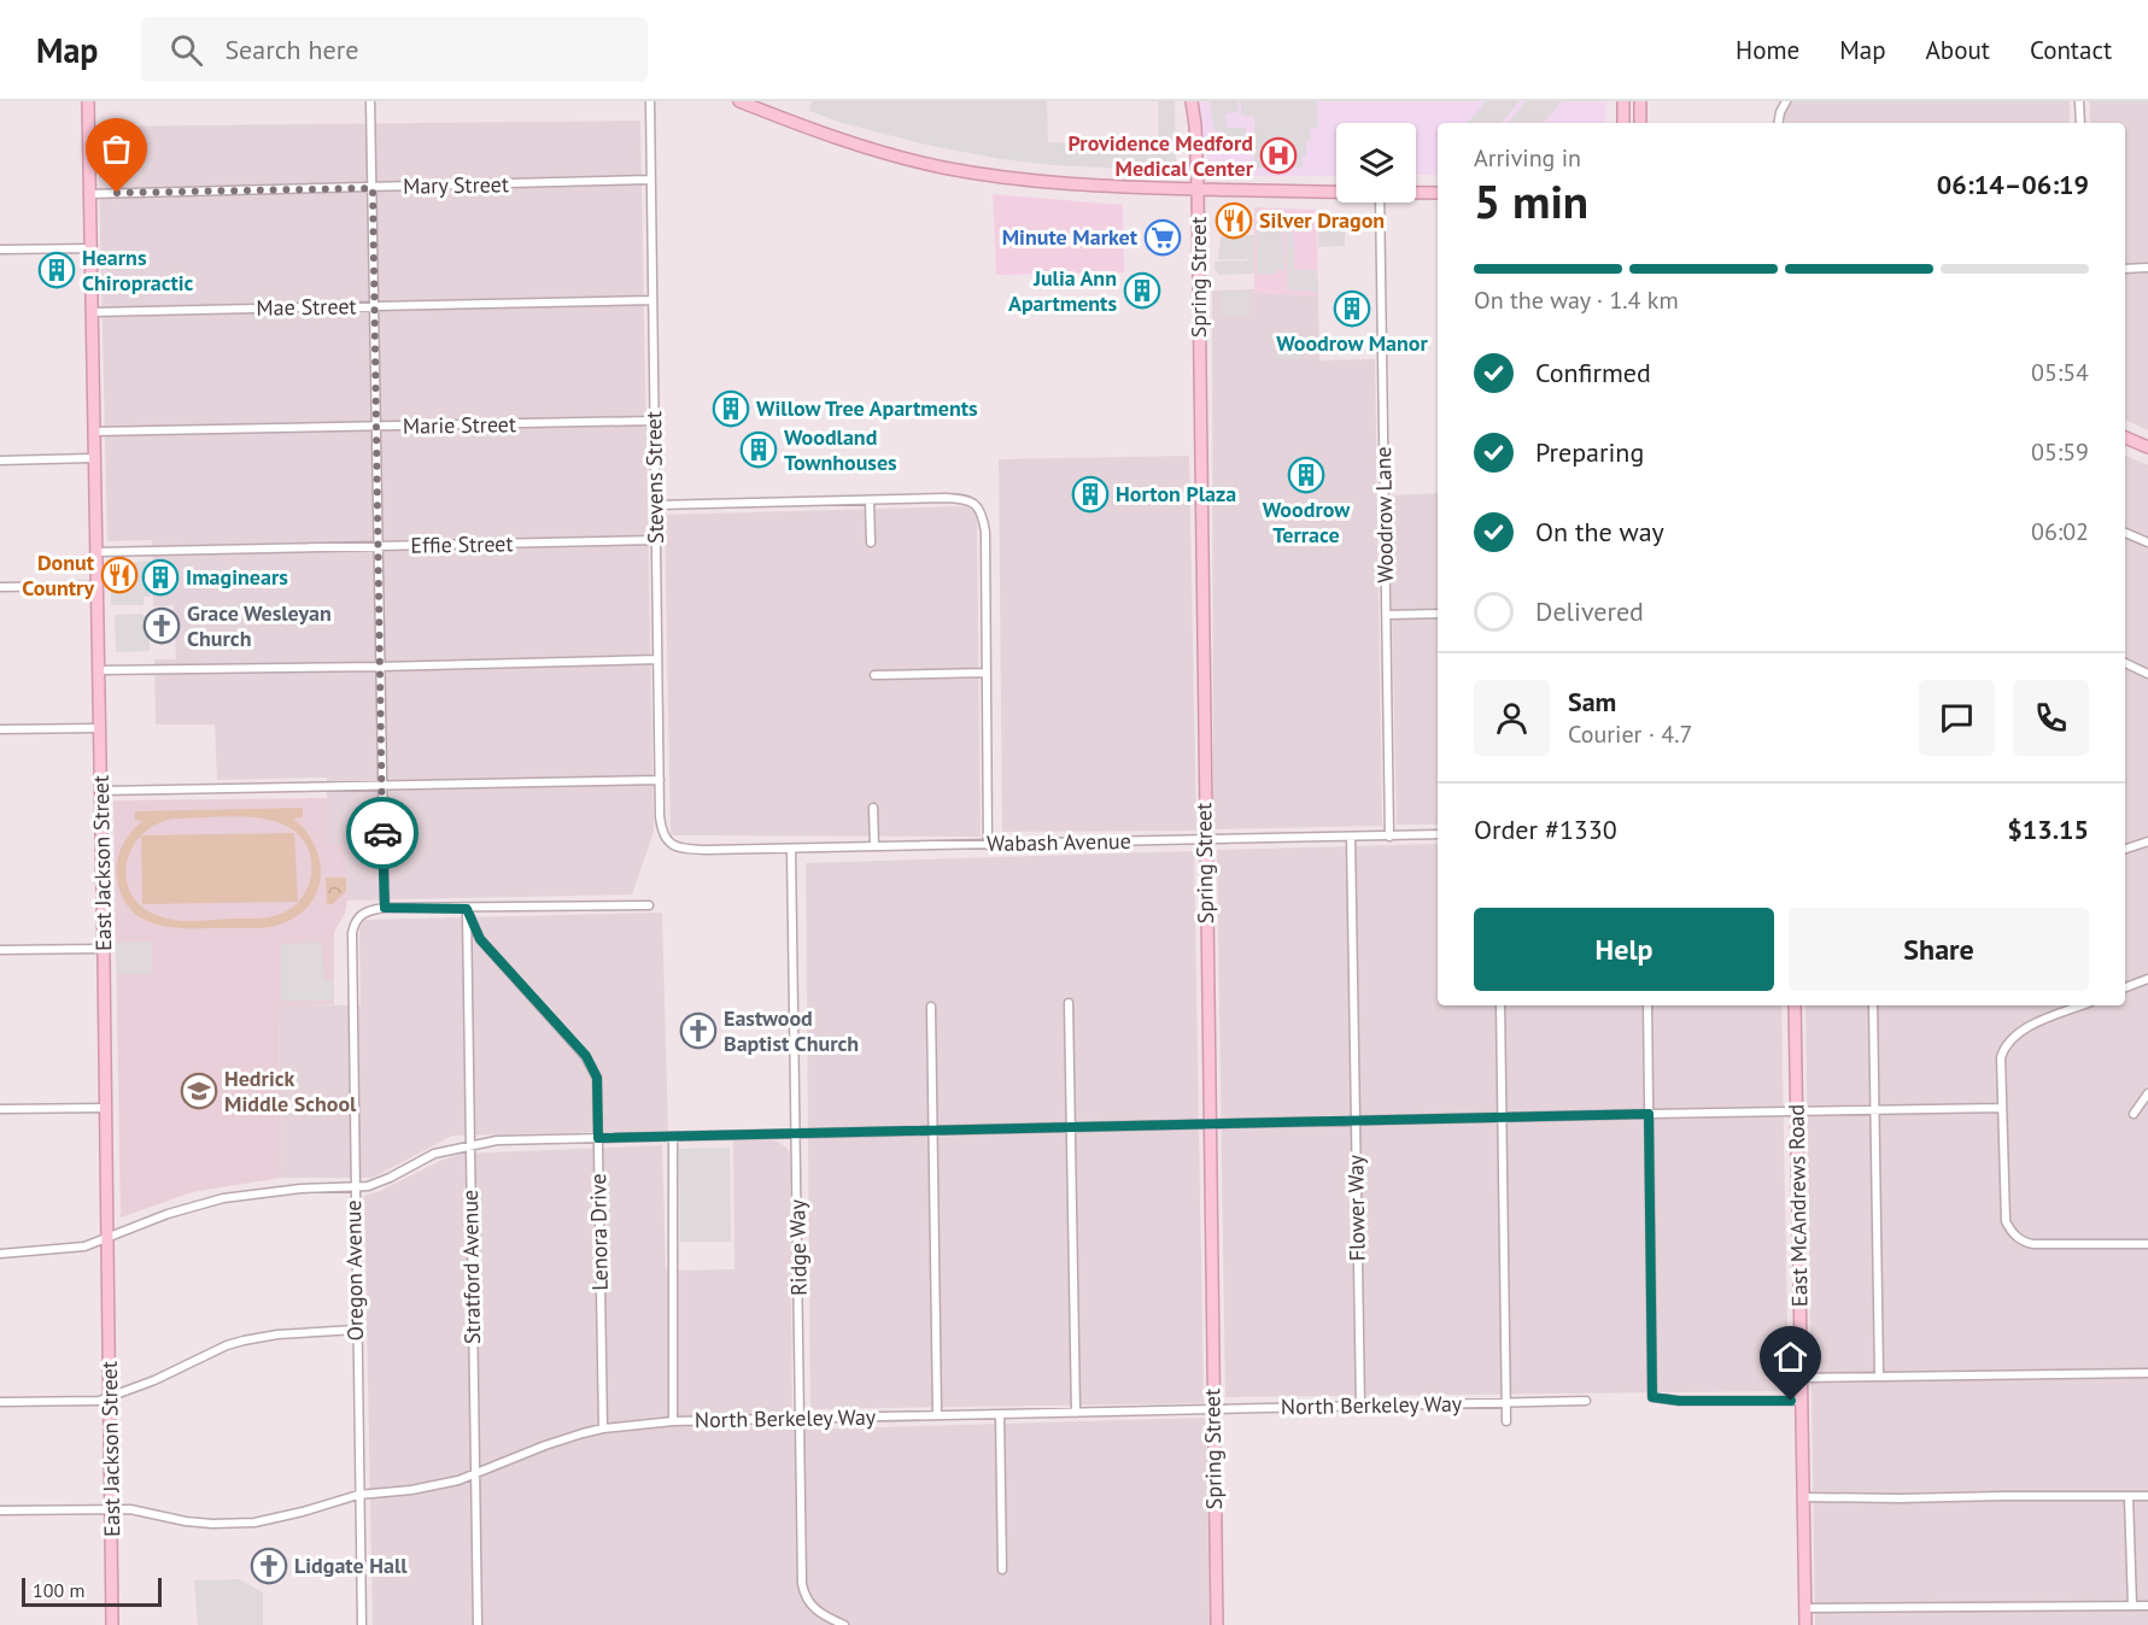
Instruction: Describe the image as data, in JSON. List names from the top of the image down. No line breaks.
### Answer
{"streets":{"street":["Mary Street","Spring Street","Mae Street","Marie Street","Stevens Street","Woodrow Lane","Effie Street","Wabash Avenue","East Jackson Street","East McAndrews Road","Flower Way","Lenora Drive","Ridge Way","Stratford Avenue","Oregon Avenue","North Berkeley Way"]},"crossings":[["Mary Street","Stevens Street"],["Mary Street","East Jackson Street"],["Spring Street","Wabash Avenue"],["Spring Street","North Berkeley Way"],["Mae Street","Stevens Street"],["Mae Street","East Jackson Street"],["Marie Street","Stevens Street"],["Marie Street","East Jackson Street"],["Stevens Street","Effie Street"],["Stevens Street","Wabash Avenue"],["Woodrow Lane","Wabash Avenue"],["Effie Street","East Jackson Street"],["Wabash Avenue","Flower Way"],["Wabash Avenue","Ridge Way"],["East Jackson Street","North Berkeley Way"],["Flower Way","North Berkeley Way"],["Lenora Drive","Stratford Avenue"],["Lenora Drive","North Berkeley Way"],["Ridge Way","North Berkeley Way"],["Stratford Avenue","North Berkeley Way"],["Oregon Avenue","North Berkeley Way"]],"places":{"hospital":["Providence Medford Medical Center"],"restaurant":["Silver Dragon","Donut Country"],"supermarket":["Minute Market"],"building":["Hearns Chiropractic","Julia Ann Apartments","Woodrow Manor","Willow Tree Apartments","Woodland Townhouses","Woodrow Terrace","Horton Plaza","Imaginears"],"church":["Grace Wesleyan Church","Eastwood Baptist Church","Lidgate Hall"],"school or university":["Hedrick Middle School"]},"scale_bar":"100 m","page":{"header":"Map","search":"Search here","nav":["Home","Map","About","Contact"],"heading":["5 min","Arriving in","06:14–06:19"],"panel":["Sam","Courier · 4.7","Order #1330","$13.15"],"bar":"On the way · 1.4 km","list":[["Confirmed","05:54"],["Preparing","05:59"],["On the way","06:02"],"Delivered"],"buttons":["Help","Share"],"scale":"100 m"}}
